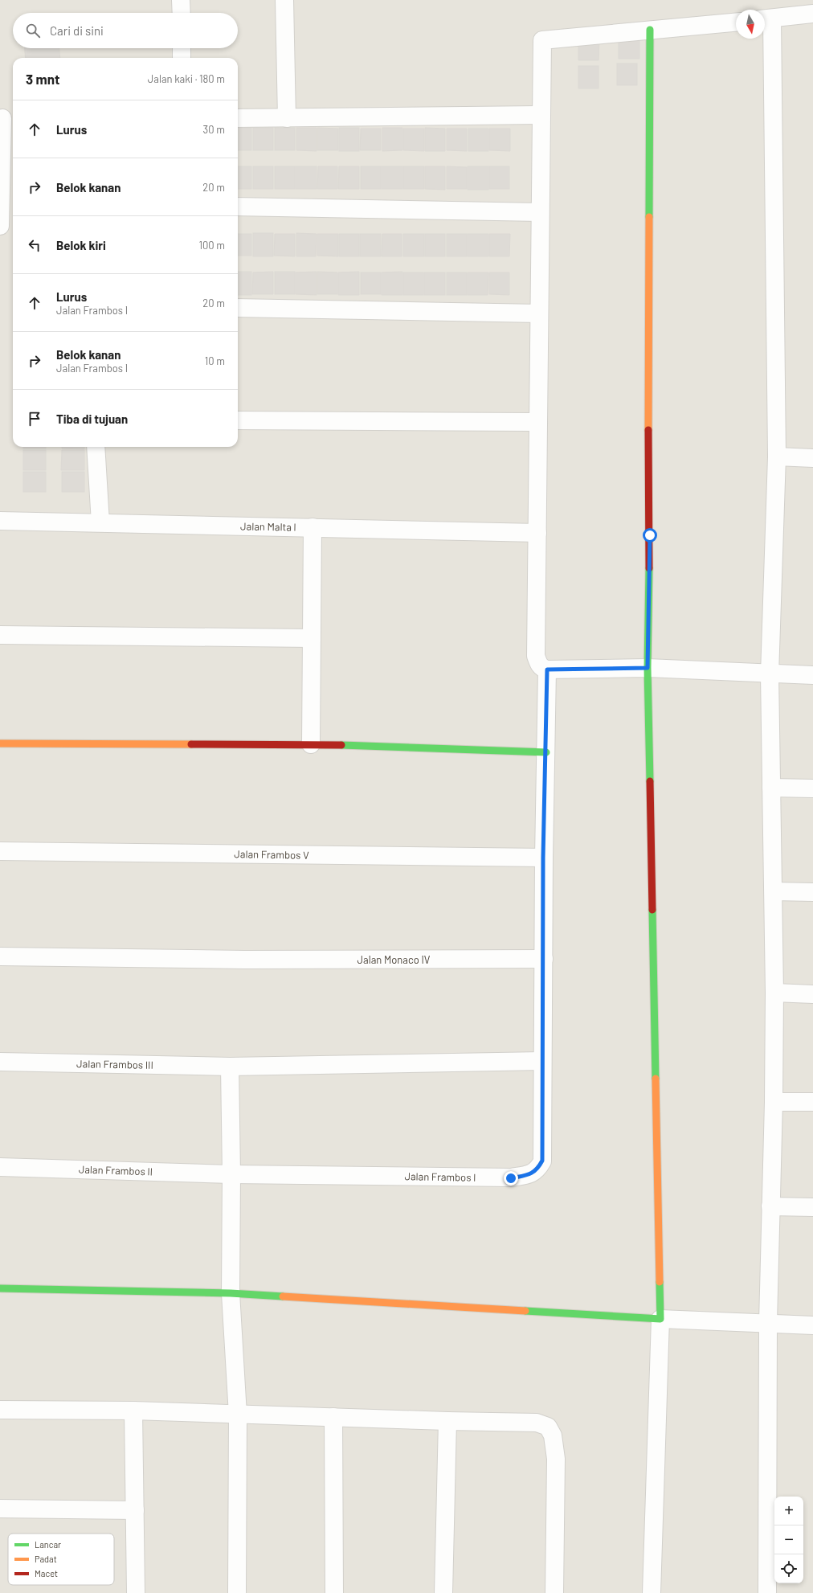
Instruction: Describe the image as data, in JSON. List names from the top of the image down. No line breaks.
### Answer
{"streets":{"street":["Jalan Malta I","Jalan Frambos V","Jalan Monaco IV","Jalan Frambos III","Jalan Frambos II","Jalan Frambos I"]},"crossings":[["Jalan Frambos V","Jalan Frambos I"],["Jalan Monaco IV","Jalan Frambos I"],["Jalan Frambos III","Jalan Frambos I"],["Jalan Frambos II","Jalan Frambos I"]],"legend":["Lancar","Padat","Macet"],"north":"bottom","page":{"search":"Cari di sini","heading":["3 mnt","Jalan kaki · 180 m"],"list":[["Lurus","30 m"],["Belok kanan","20 m"],["Belok kiri","100 m"],["Lurus","Jalan Frambos I","20 m"],["Belok kanan","Jalan Frambos I","10 m"],"Tiba di tujuan"],"map_buttons":["+","−"]}}
